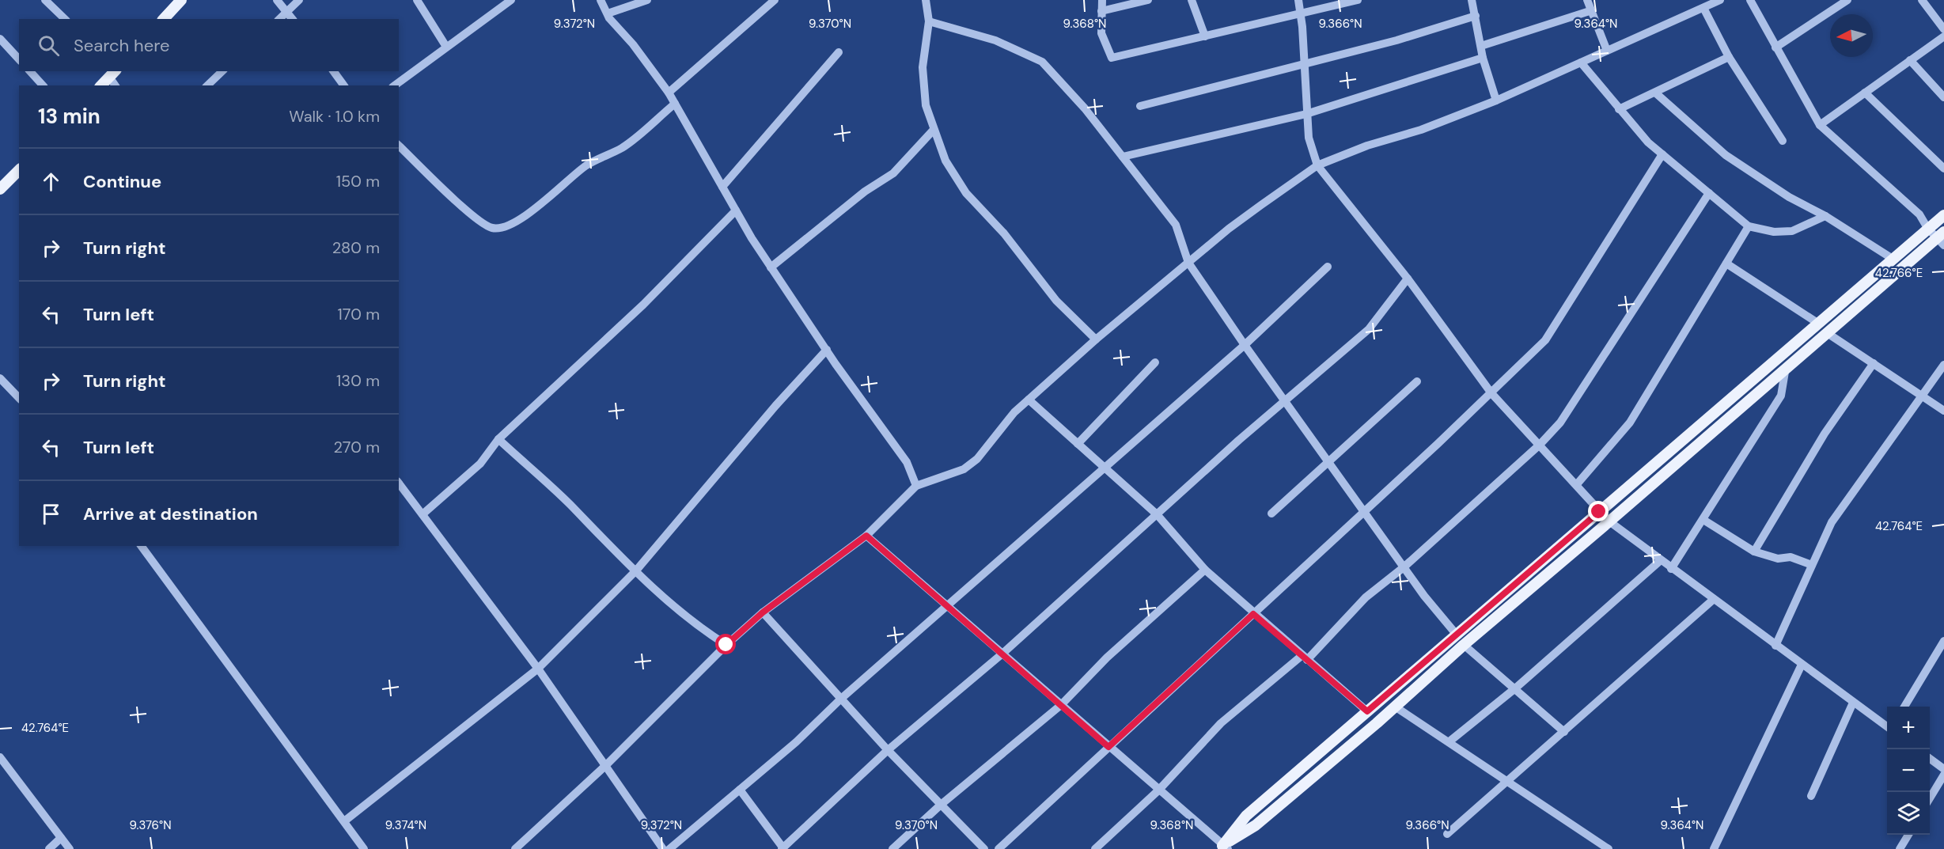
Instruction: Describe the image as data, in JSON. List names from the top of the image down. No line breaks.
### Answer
{"north":"left","page":{"search":"Search here","heading":["13 min","Walk · 1.0 km"],"list":[["Continue","150 m"],["Turn right","280 m"],["Turn left","170 m"],["Turn right","130 m"],["Turn left","270 m"],"Arrive at destination"],"map_buttons":["+","−"]},"coordinates":["9.372°N","9.370°N","9.368°N","9.366°N","9.364°N","42.766°E","42.764°E","9.376°N","9.374°N"]}
